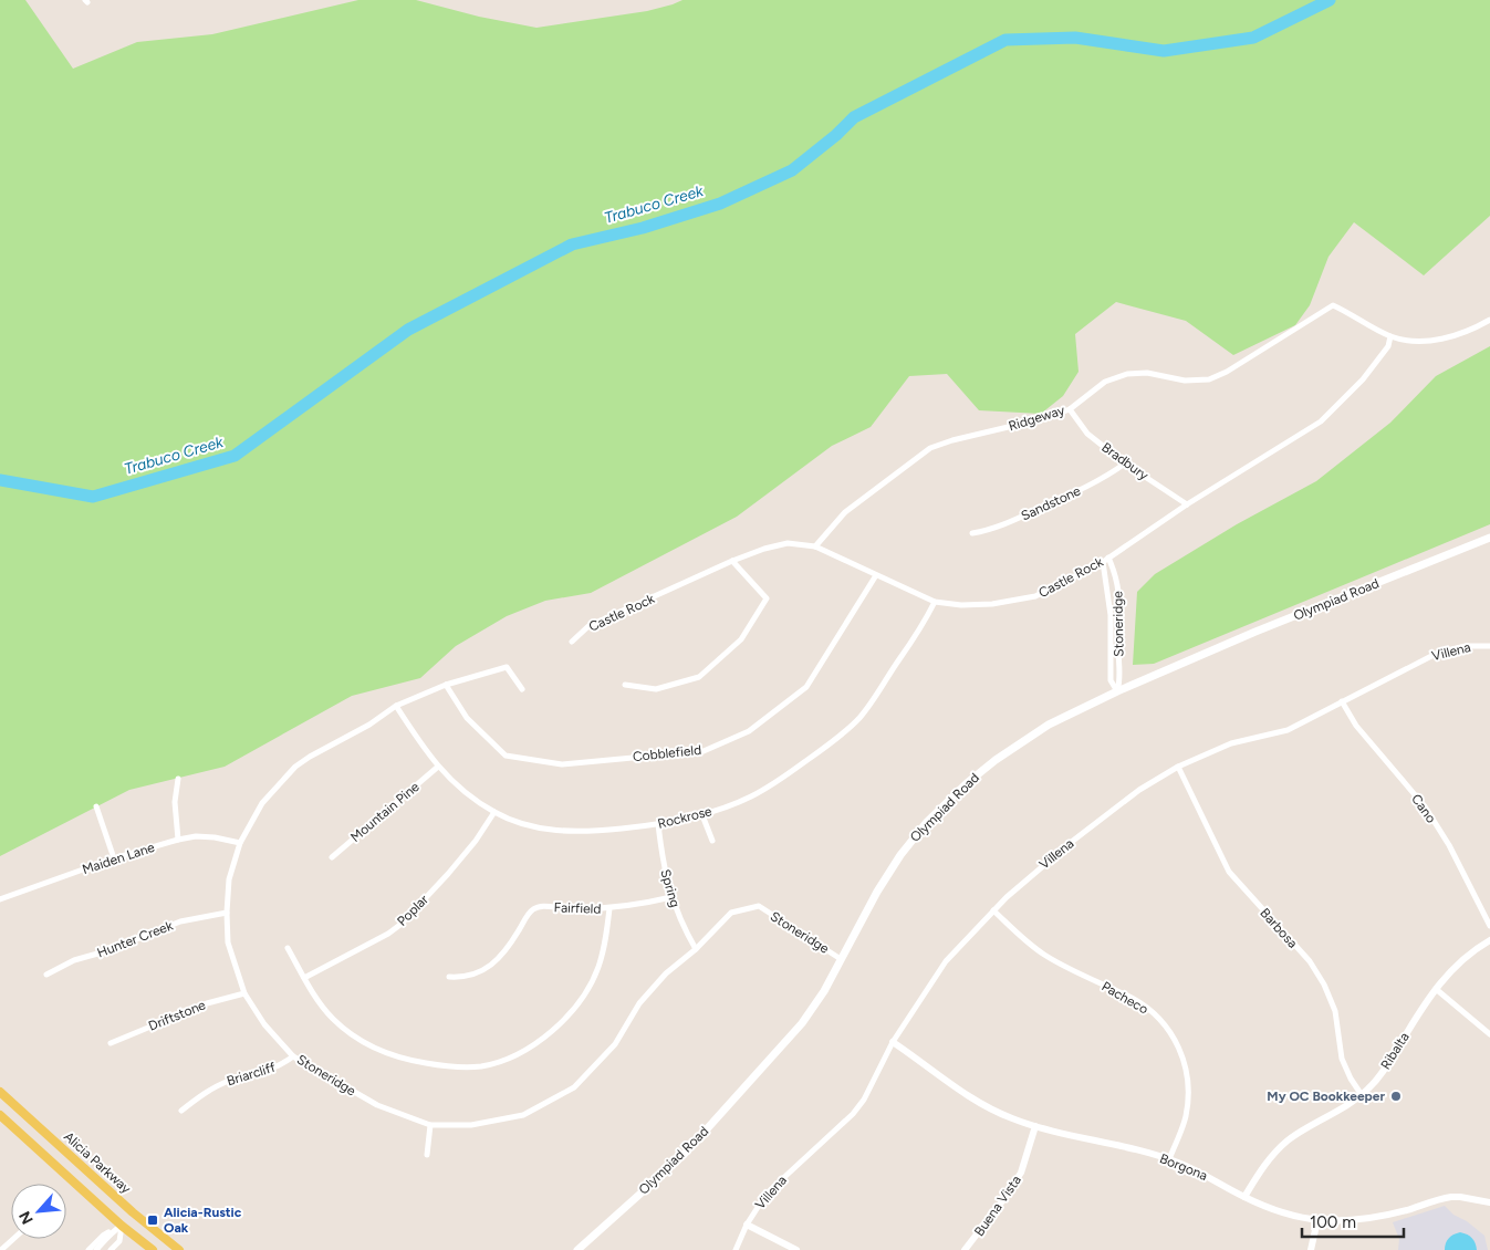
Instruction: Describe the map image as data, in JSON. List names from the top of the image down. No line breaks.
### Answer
{"streets":{"main road":["Olympiad Road","Alicia Parkway"],"street":["Ridgeway","Bradbury","Sandstone","Castle Rock","Stoneridge","Villena","Cobblefield","Cano","Mountain Pine","Rockrose","Maiden Lane","Spring","Fairfield","Poplar","Barbosa","Hunter Creek","Pacheco","Driftstone","Ribalta","Briarcliff","Borgona","Buena Vista"]},"crossings":[["Ridgeway","Bradbury"],["Ridgeway","Castle Rock"],["Bradbury","Sandstone"],["Bradbury","Castle Rock"],["Castle Rock","Stoneridge"],["Castle Rock","Cobblefield"],["Castle Rock","Rockrose"],["Olympiad Road","Stoneridge"],["Stoneridge","Cobblefield"],["Stoneridge","Rockrose"],["Stoneridge","Maiden Lane"],["Stoneridge","Spring"],["Stoneridge","Hunter Creek"],["Stoneridge","Driftstone"],["Stoneridge","Briarcliff"],["Villena","Cano"],["Villena","Barbosa"],["Villena","Pacheco"],["Villena","Borgona"],["Mountain Pine","Rockrose"],["Rockrose","Spring"],["Rockrose","Poplar"],["Spring","Fairfield"],["Barbosa","Ribalta"],["Pacheco","Borgona"],["Ribalta","Borgona"],["Borgona","Buena Vista"]],"water":["Trabuco Creek"],"places":{"other":["My OC Bookkeeper"],"transit":["Alicia-Rustic Oak"]},"scale_bar":"100 m","north":"bottom left"}
